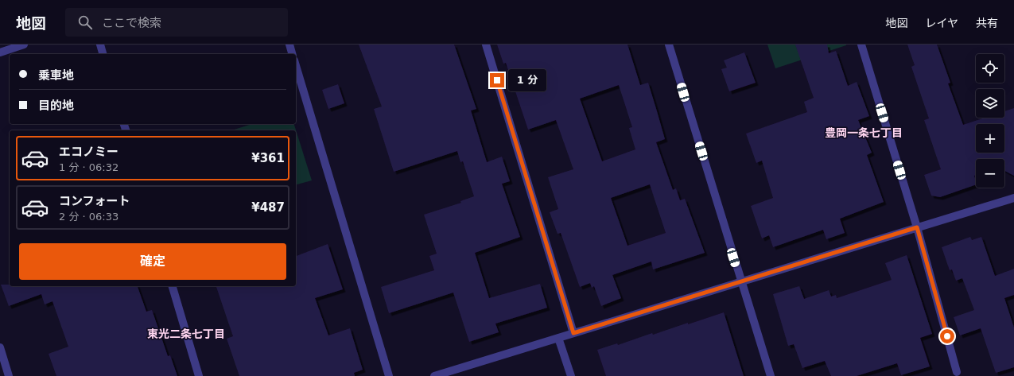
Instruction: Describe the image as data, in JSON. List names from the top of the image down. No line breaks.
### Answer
{"districts":["豊岡一条七丁目","東光二条七丁目"],"page":{"header":"地図","search":"ここで検索","nav":["地図","レイヤ","共有"],"map_buttons":["+","−"],"banner":["乗車地","目的地"],"bubble":"1 分","list":[{"name":"エコノミー","note":"1 分 · 06:32","value":"¥361"},{"name":"コンフォート","note":"2 分 · 06:33","value":"¥487"}],"buttons":"確定"}}
